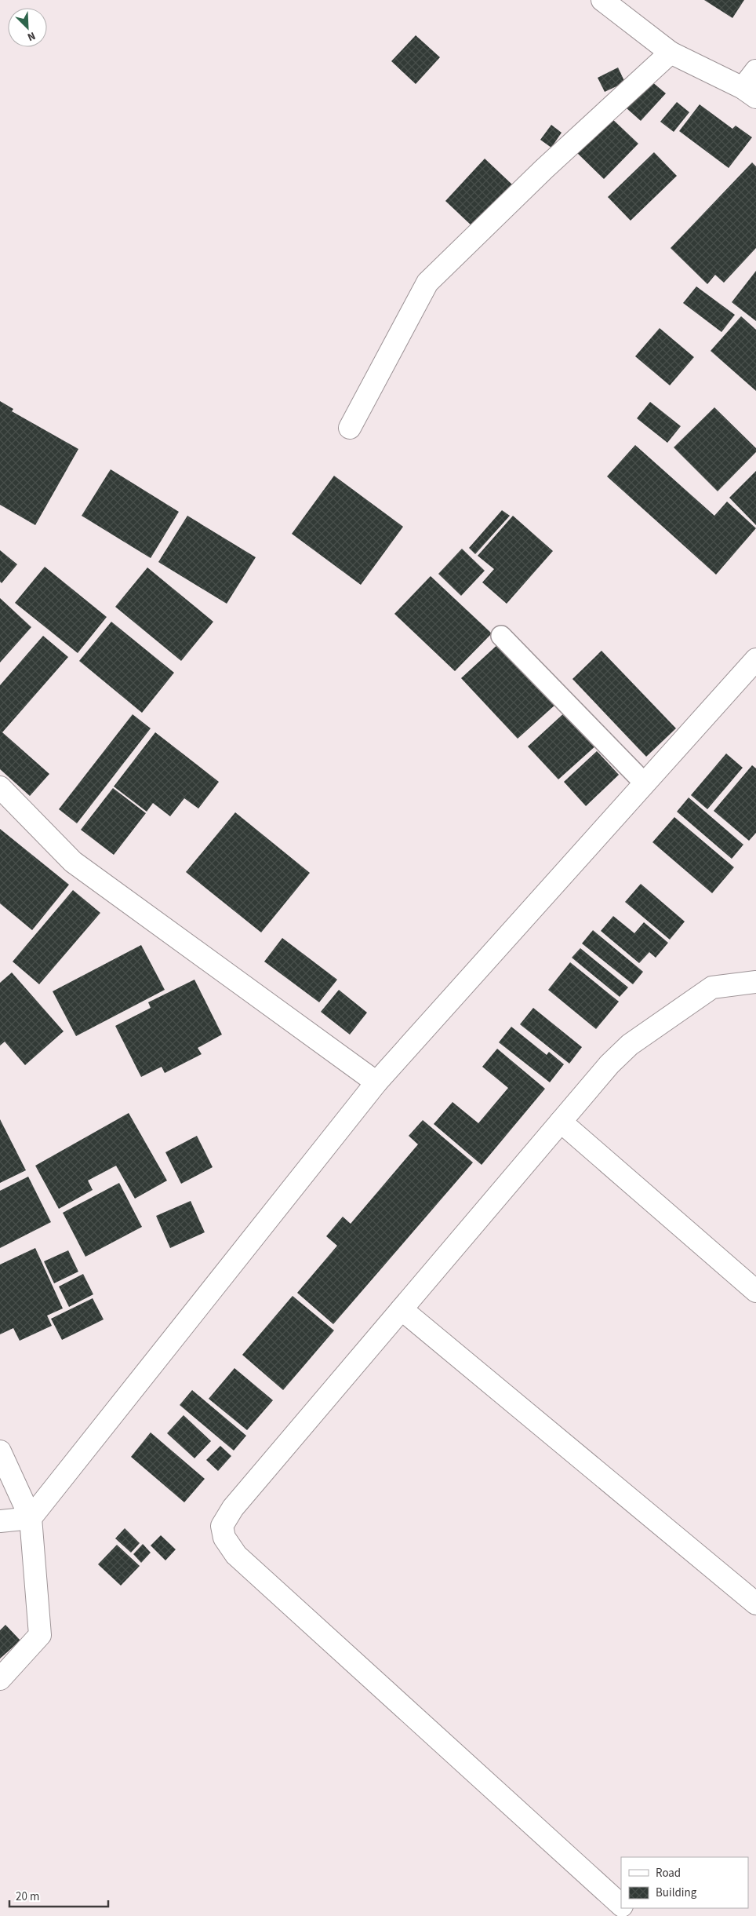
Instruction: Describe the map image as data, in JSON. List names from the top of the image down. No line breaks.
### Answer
{"legend":["Road","Building"],"scale_bar":"20 m","north":"bottom right"}
